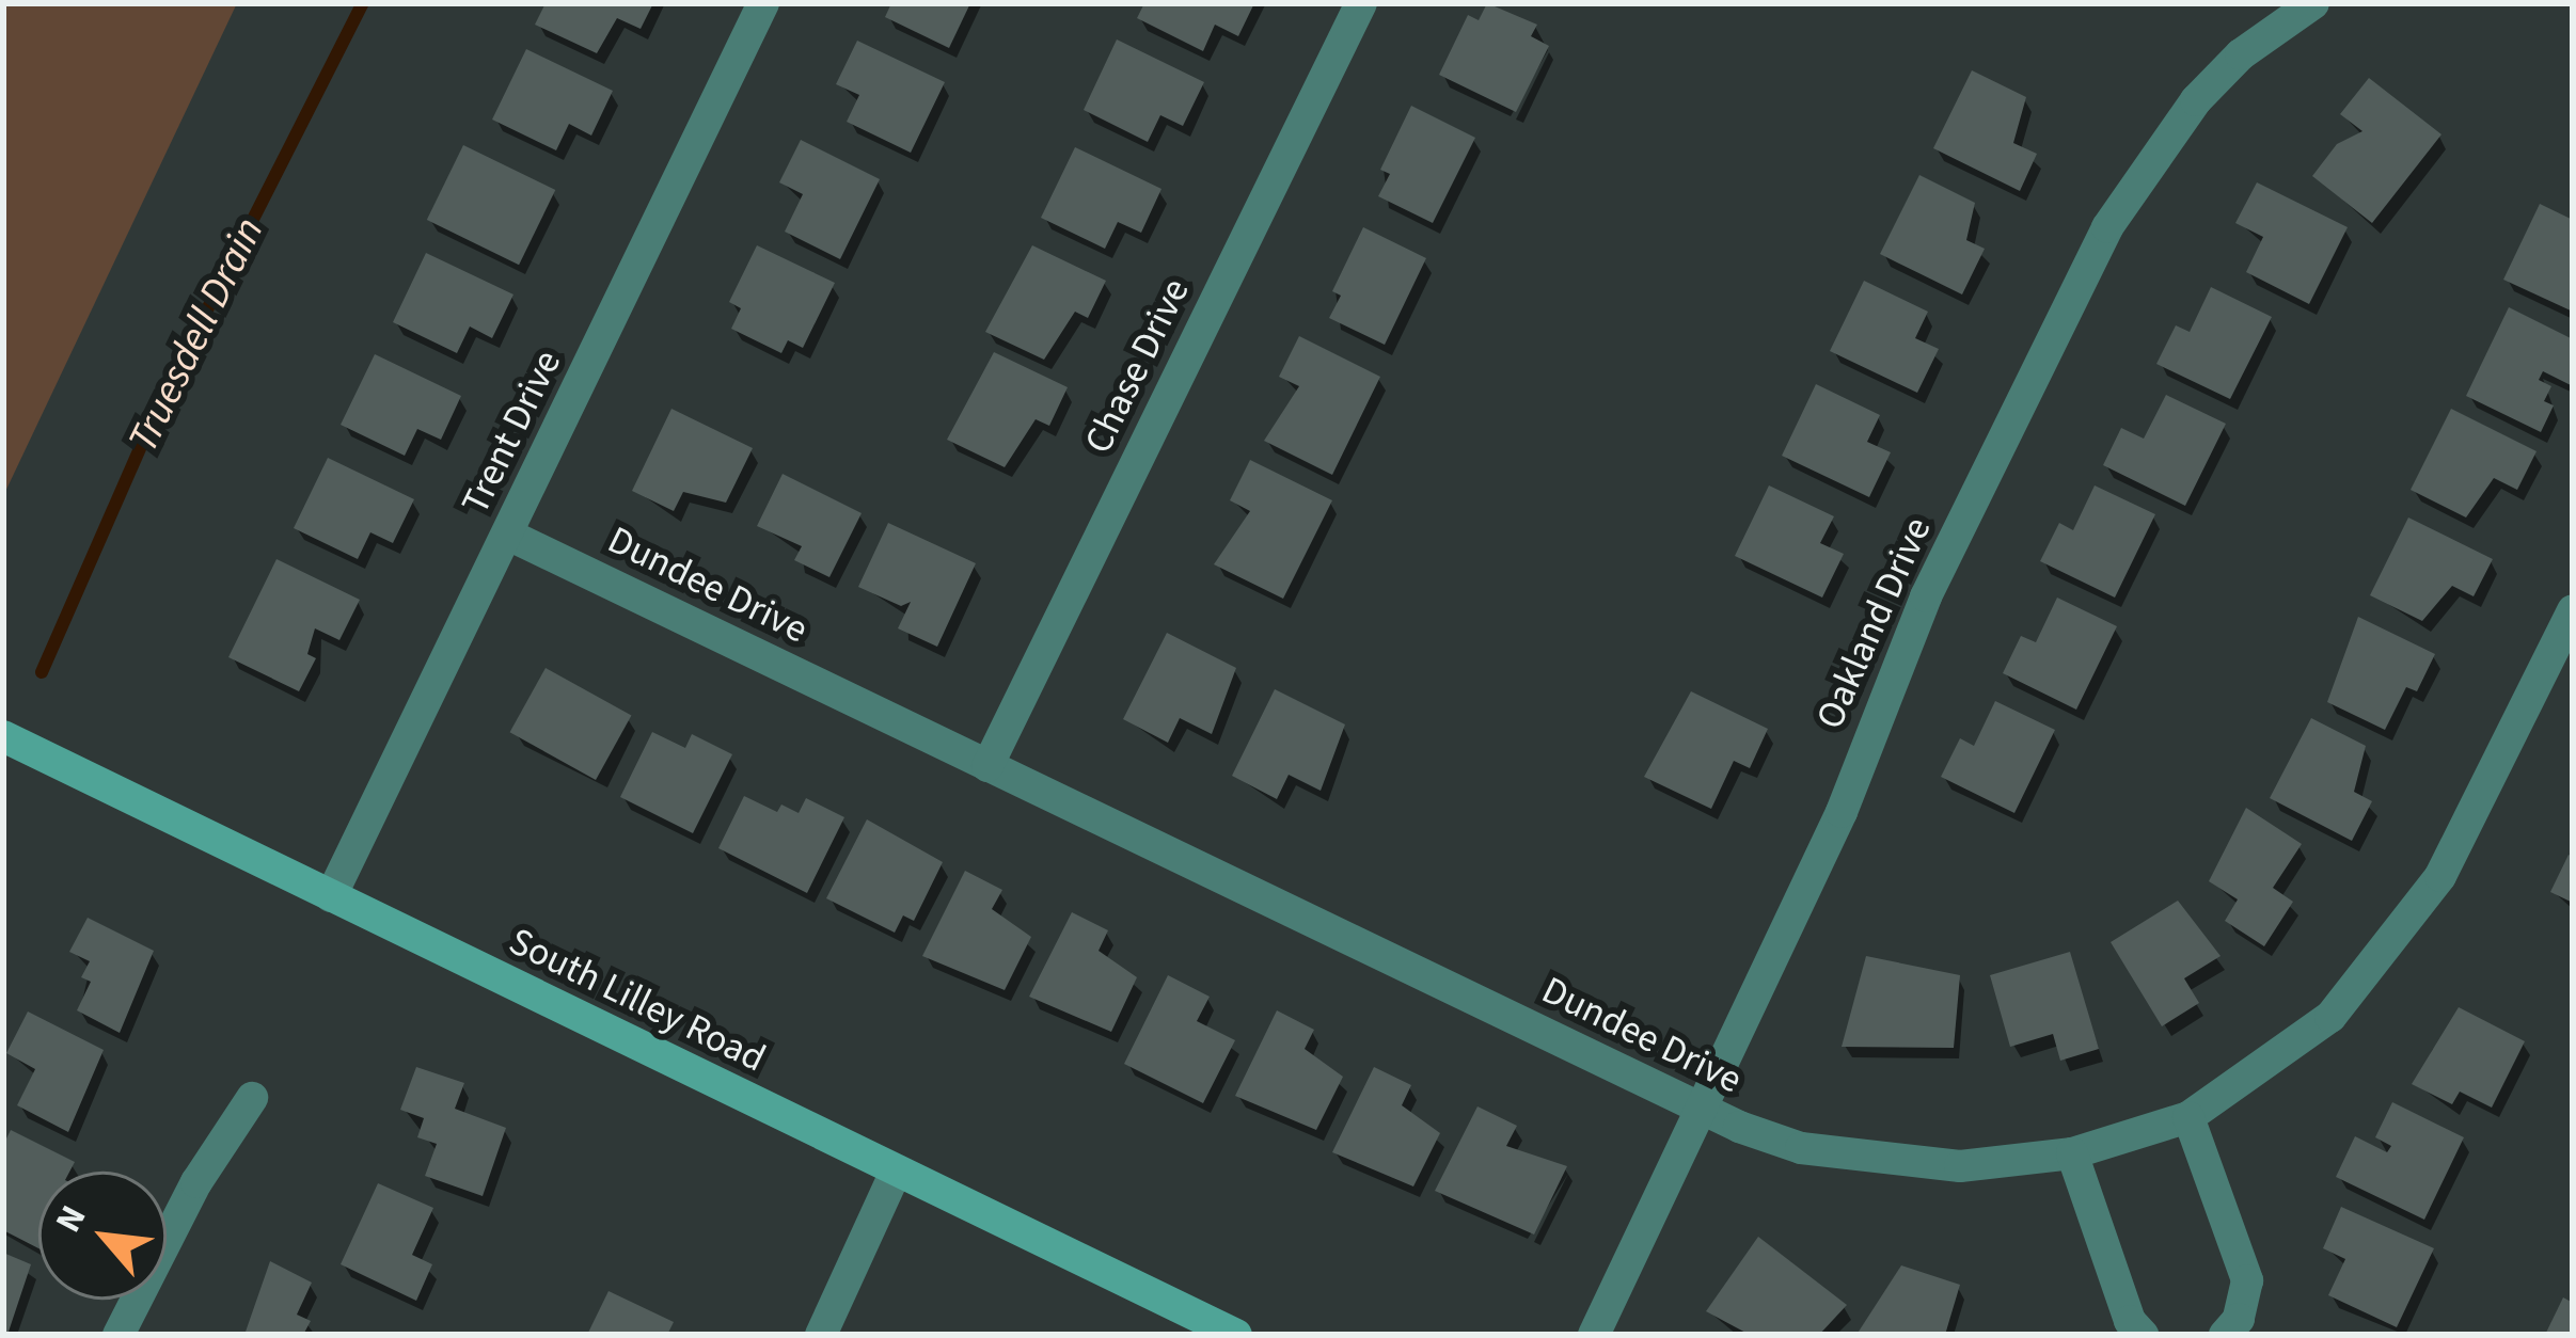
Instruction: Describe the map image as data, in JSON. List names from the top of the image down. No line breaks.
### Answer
{"streets":{"street":["Chase Drive","Trent Drive","Dundee Drive","Oakland Drive","South Lilley Road"]},"crossings":[["Chase Drive","Dundee Drive"],["Trent Drive","Dundee Drive"],["Trent Drive","South Lilley Road"],["Dundee Drive","Oakland Drive"]],"water":["Truesdell Drain"],"north":"top left"}
